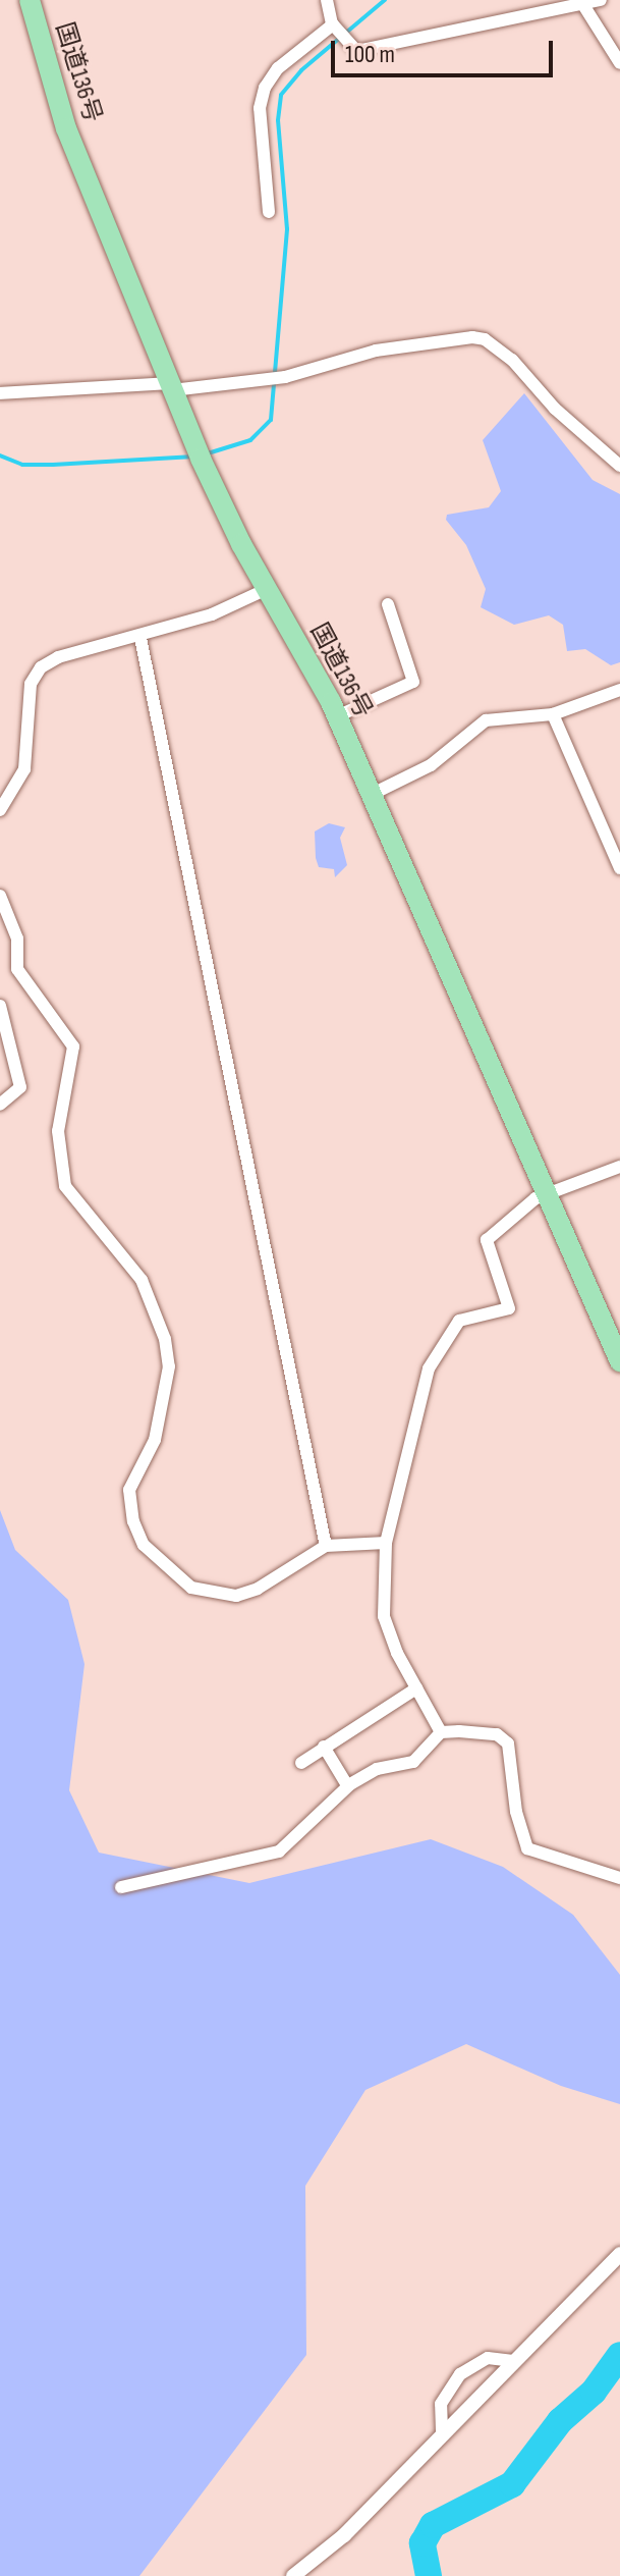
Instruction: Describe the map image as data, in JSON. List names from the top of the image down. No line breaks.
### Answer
{"streets":{"highway":["国道136号"]},"scale_bar":"100 m"}
